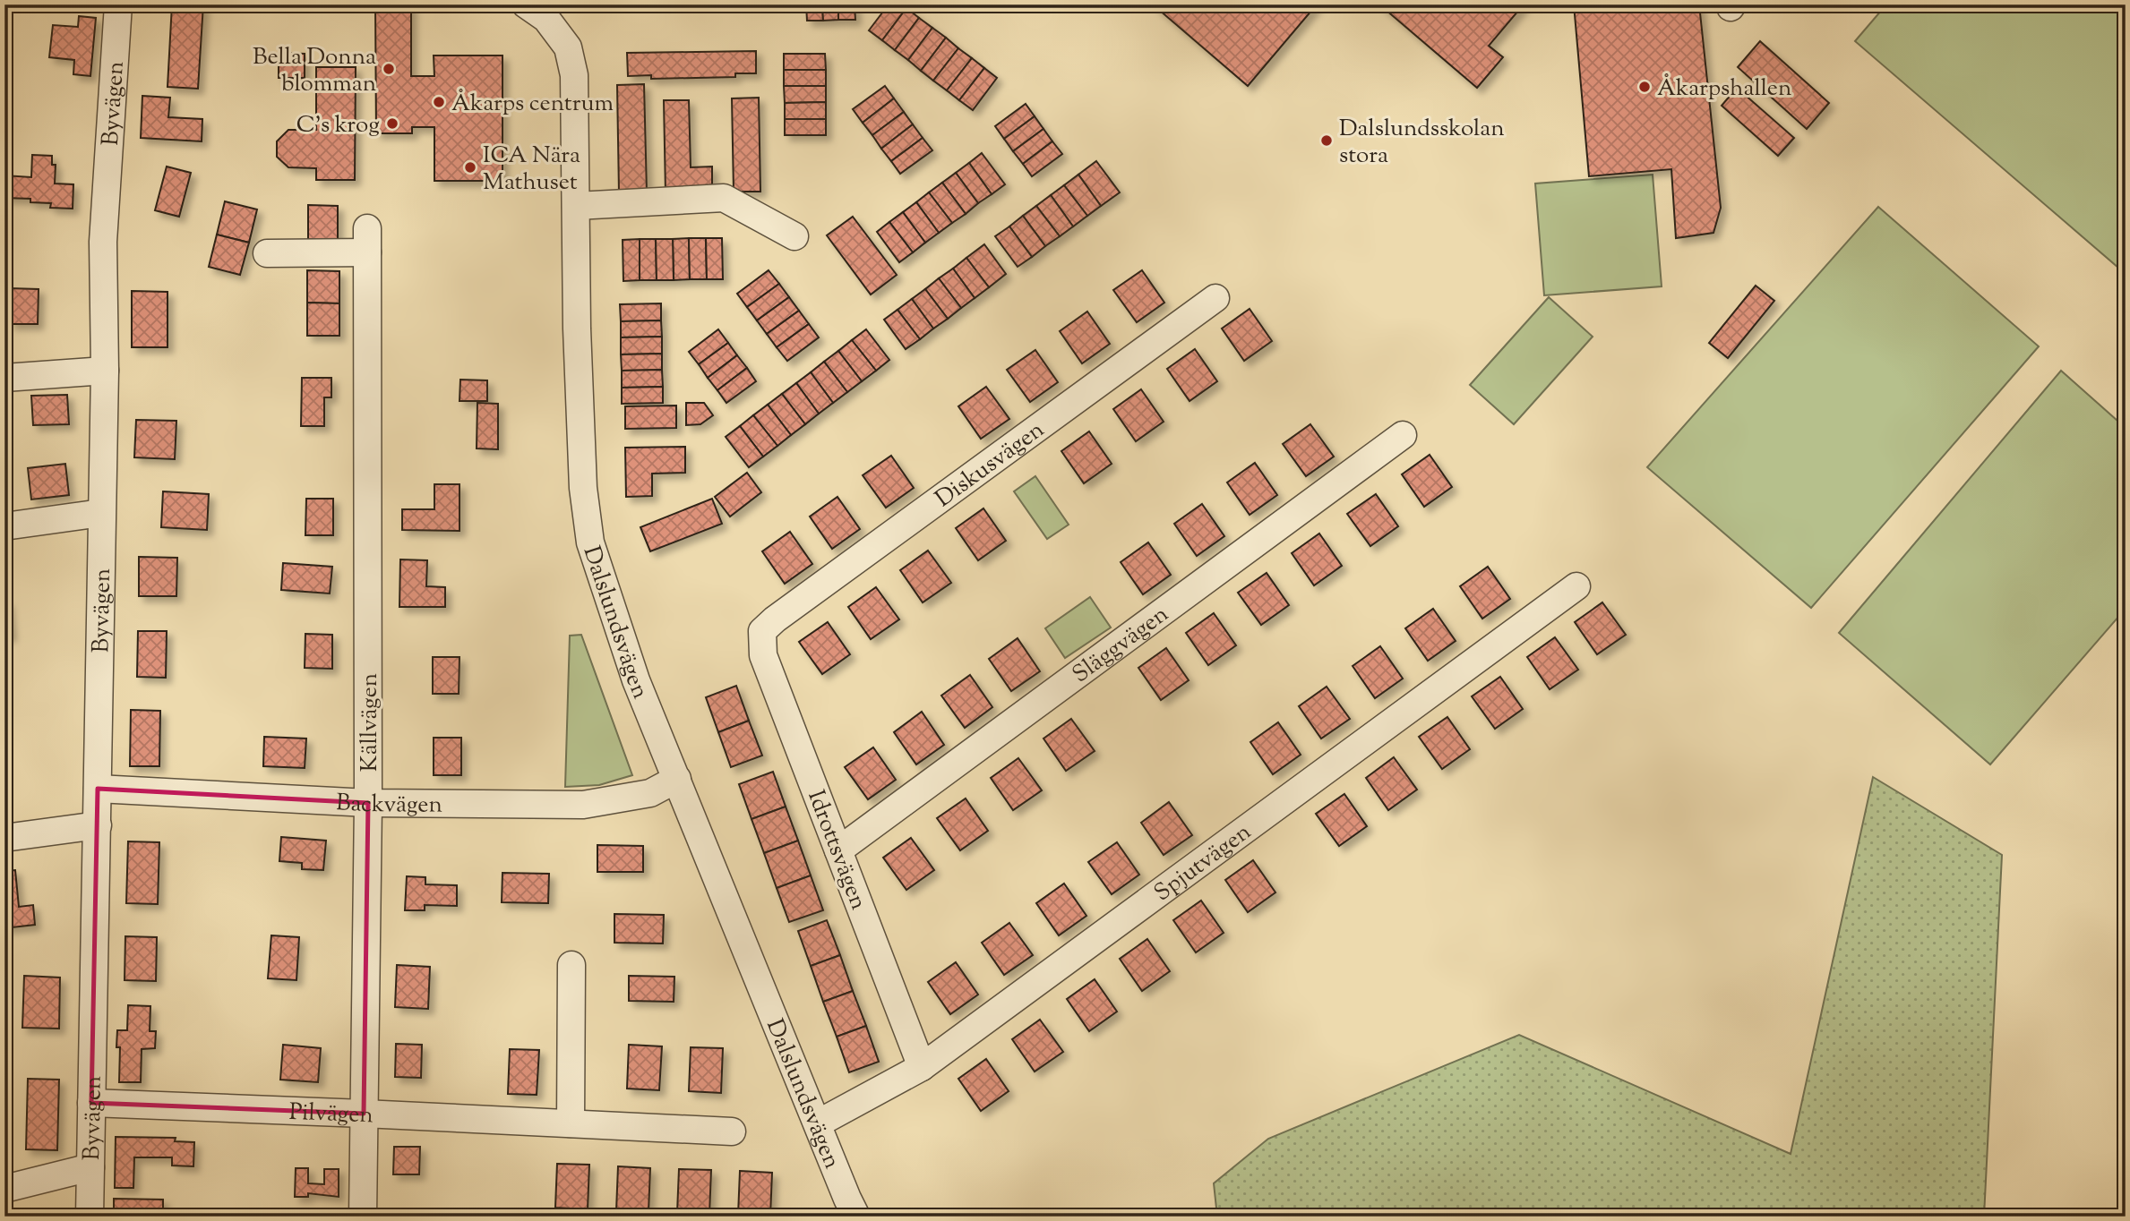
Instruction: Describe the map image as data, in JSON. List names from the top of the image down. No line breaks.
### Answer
{"streets":{"street":["Byvägen","Diskusvägen","Dalslundsvägen","Släggvägen","Källvägen","Backvägen","Idrottsvägen","Spjutvägen","Pilvägen"]},"crossings":[["Byvägen","Backvägen"],["Byvägen","Pilvägen"],["Diskusvägen","Idrottsvägen"],["Dalslundsvägen","Backvägen"],["Dalslundsvägen","Spjutvägen"],["Släggvägen","Idrottsvägen"],["Källvägen","Backvägen"],["Källvägen","Pilvägen"],["Idrottsvägen","Spjutvägen"]],"places":["Bella Donna blomman","Åkarpshallen","Åkarps centrum","C's krog","Dalslundsskolan stora","ICA Nära Mathuset"]}
